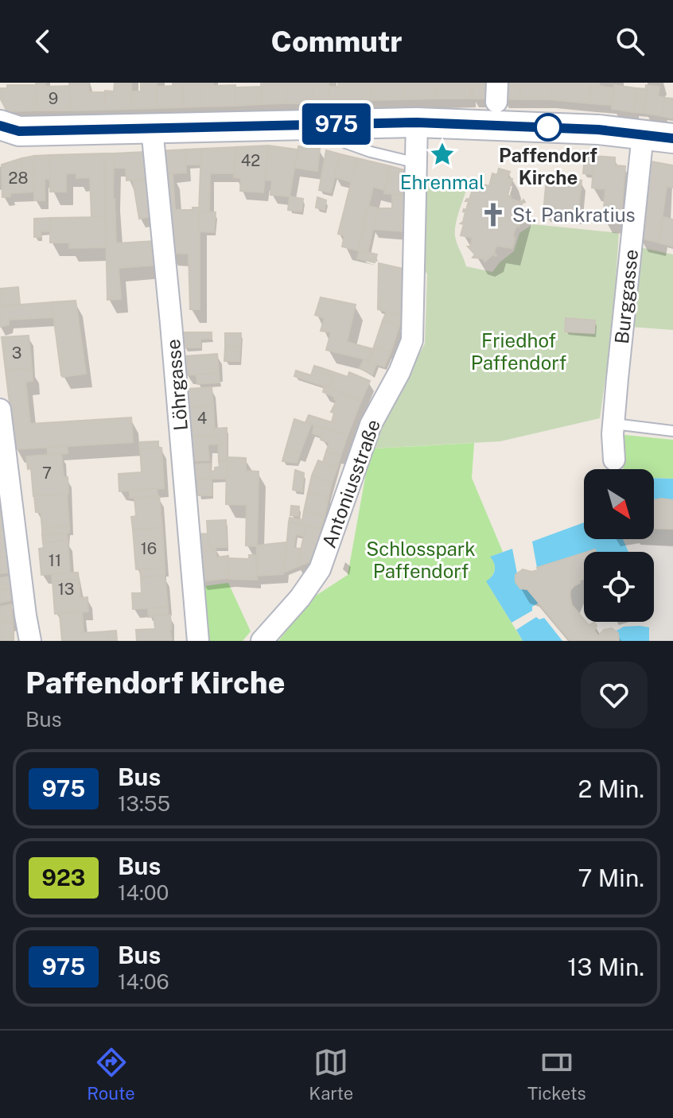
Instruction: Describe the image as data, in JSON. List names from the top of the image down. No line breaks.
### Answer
{"streets":{"street":["Burggasse","Löhrgasse","Antoniusstraße"]},"parks":["Friedhof Paffendorf","Schlosspark Paffendorf"],"places":{"other":["Paffendorf Kirche"],"place":["Ehrenmal"],"church":["St. Pankratius"]},"lines":["bus line 975"],"house_numbers":["9","42","28","3","4","7","16","11","13"],"north":"bottom right","page":{"header":"Commutr","on_map":"975","heading":["Paffendorf Kirche","Bus"],"list":[{"mark":"975","name":"Bus","note":"13:55","value":"2 Min."},{"mark":"923","name":"Bus","note":"14:00","value":"7 Min."},{"mark":"975","name":"Bus","note":"14:06","value":"13 Min."}],"tabs":["Route","Karte","Tickets"]}}
